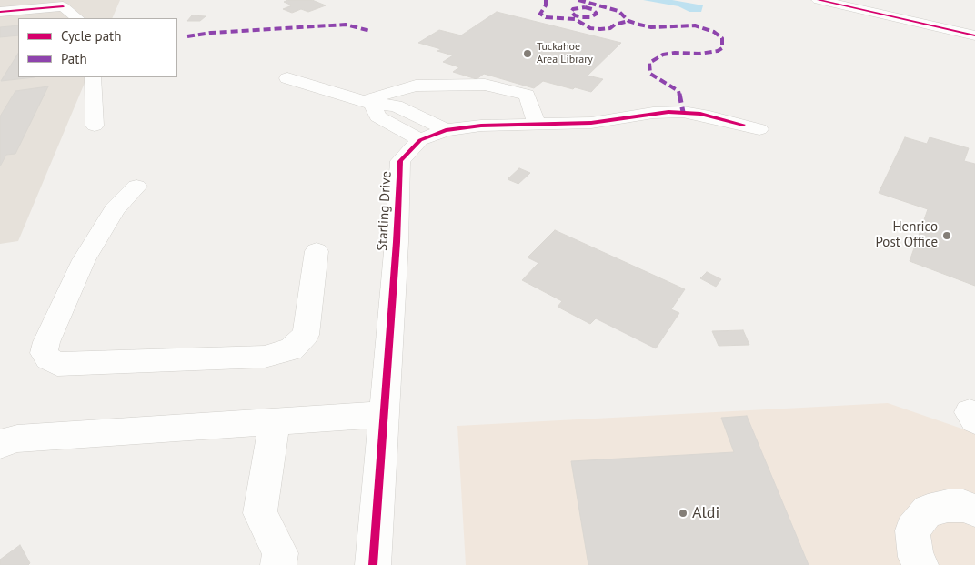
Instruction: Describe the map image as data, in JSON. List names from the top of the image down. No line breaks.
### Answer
{"streets":{"street":["Starling Drive"]},"places":["Tuckahoe Area Library","Henrico Post Office","Aldi"],"legend":["Cycle path","Path"]}
